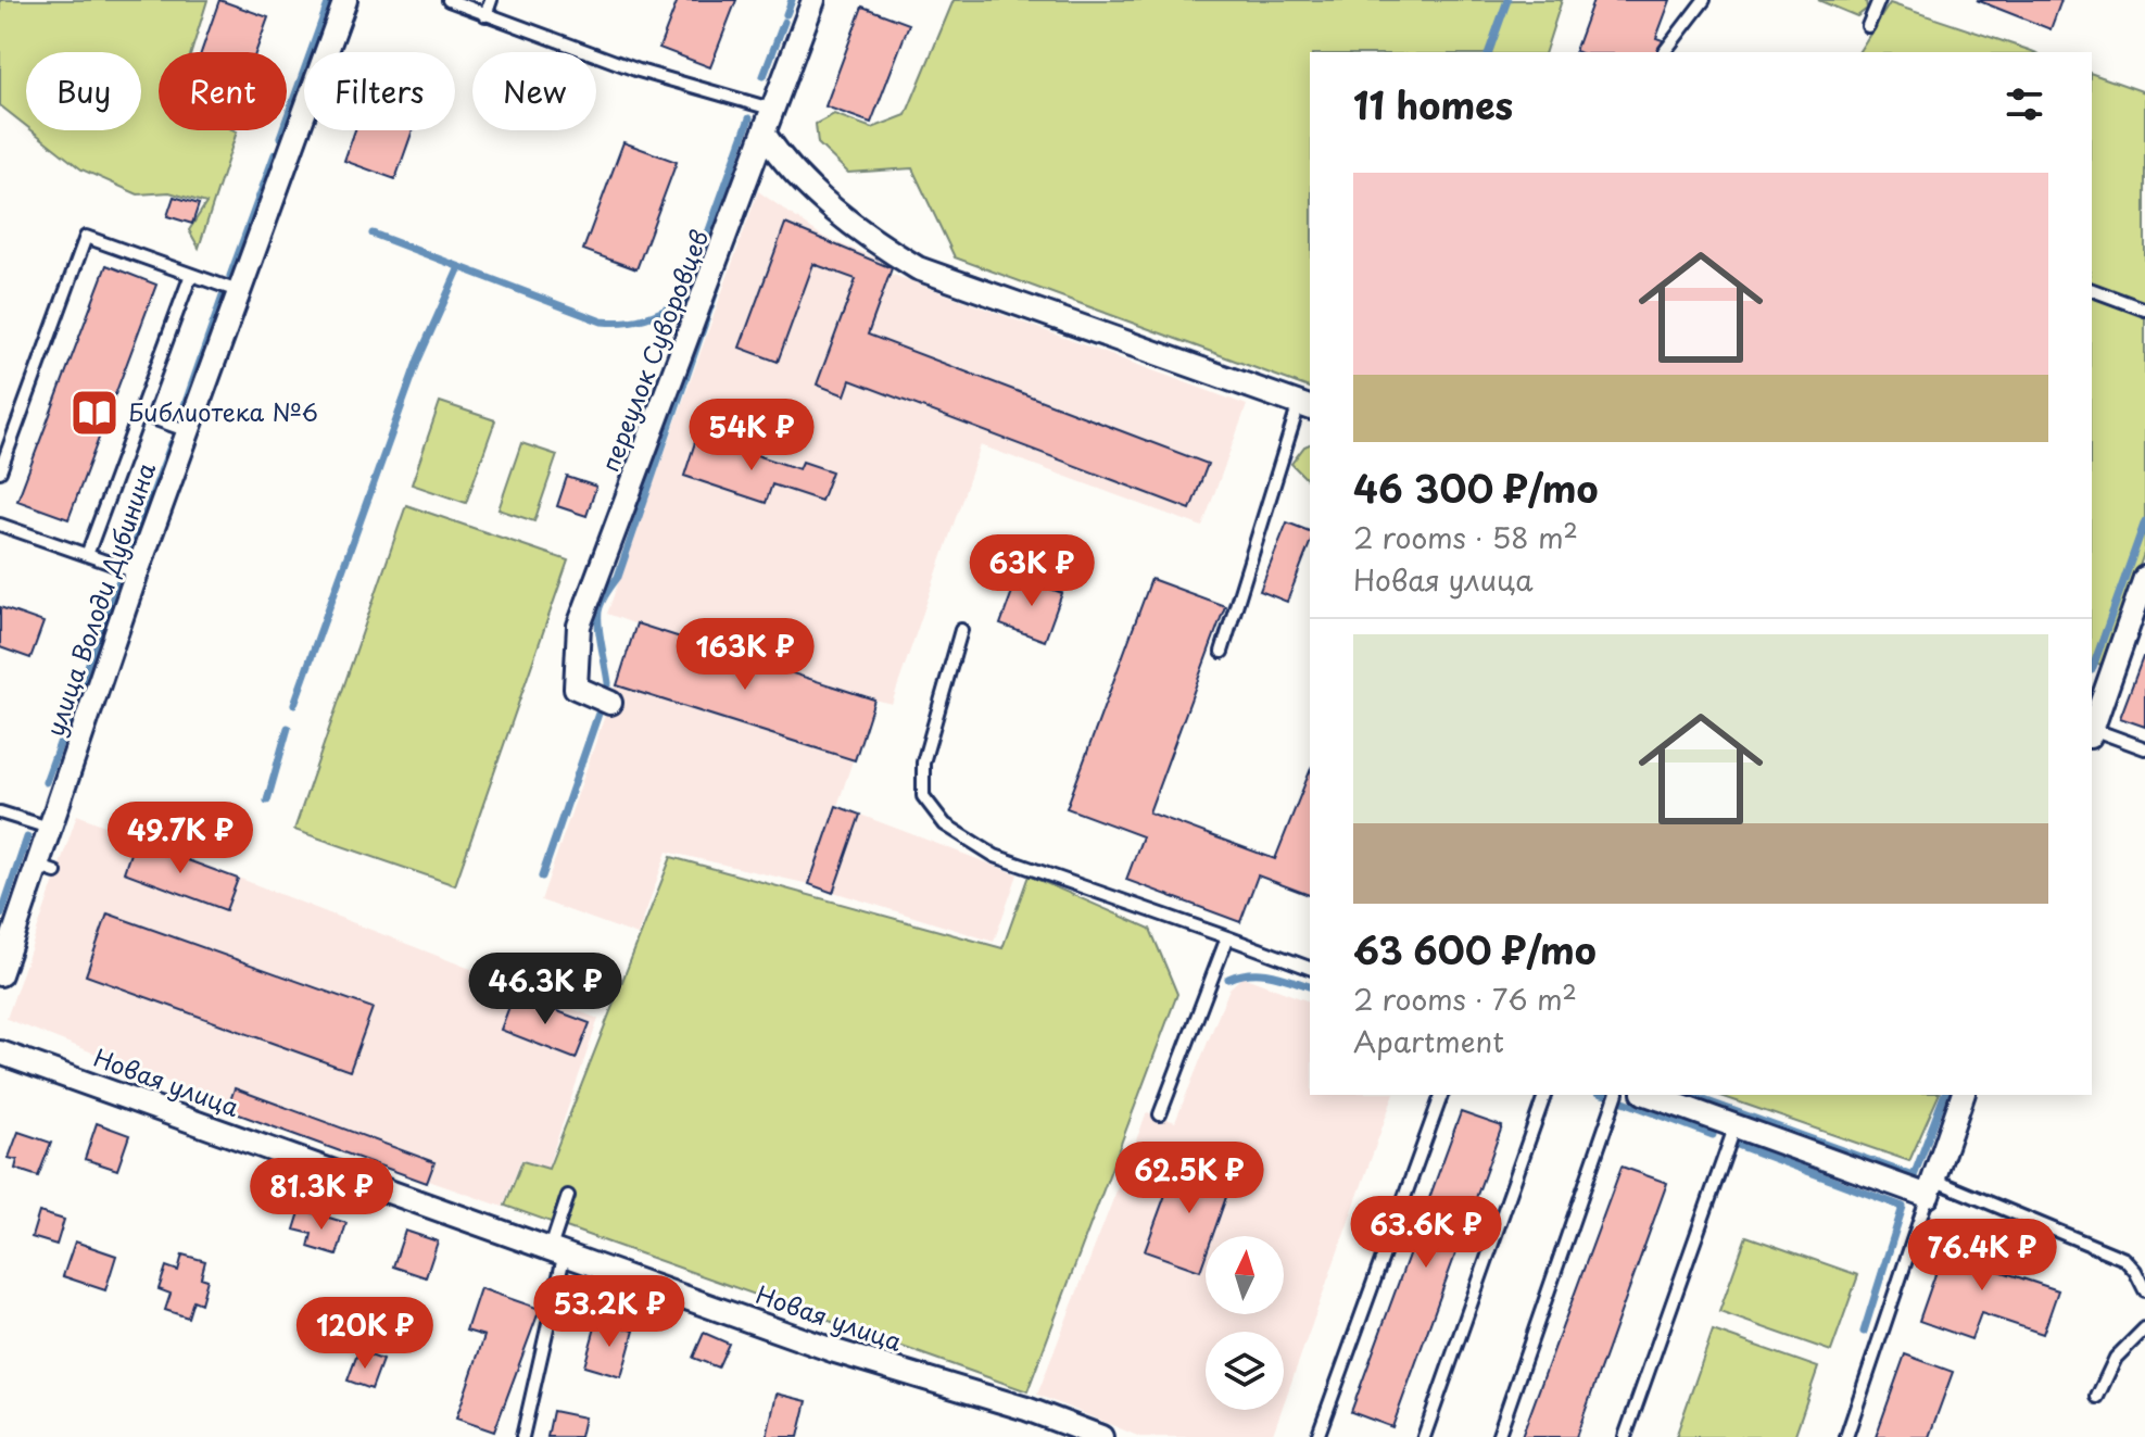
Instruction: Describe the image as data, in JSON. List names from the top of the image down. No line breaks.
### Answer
{"streets":{"street":["переулок Суворовцев","улица Володи Дубинина","Новая улица"]},"places":{"library":["Библиотека №6"]},"north":"top","page":{"chip":["Buy","Rent","Filters","New"],"heading":"11 homes","list":[{"name":"46 300 ₽/mo","note":"2 rooms · 58 m² · Новая улица"},{"name":"63 600 ₽/mo","note":"2 rooms · 76 m² · Apartment"}],"price":["54K ₽","63K ₽","163K ₽","49.7K ₽","46.3K ₽","62.5K ₽","81.3K ₽","63.6K ₽","76.4K ₽","53.2K ₽","120K ₽"]}}
